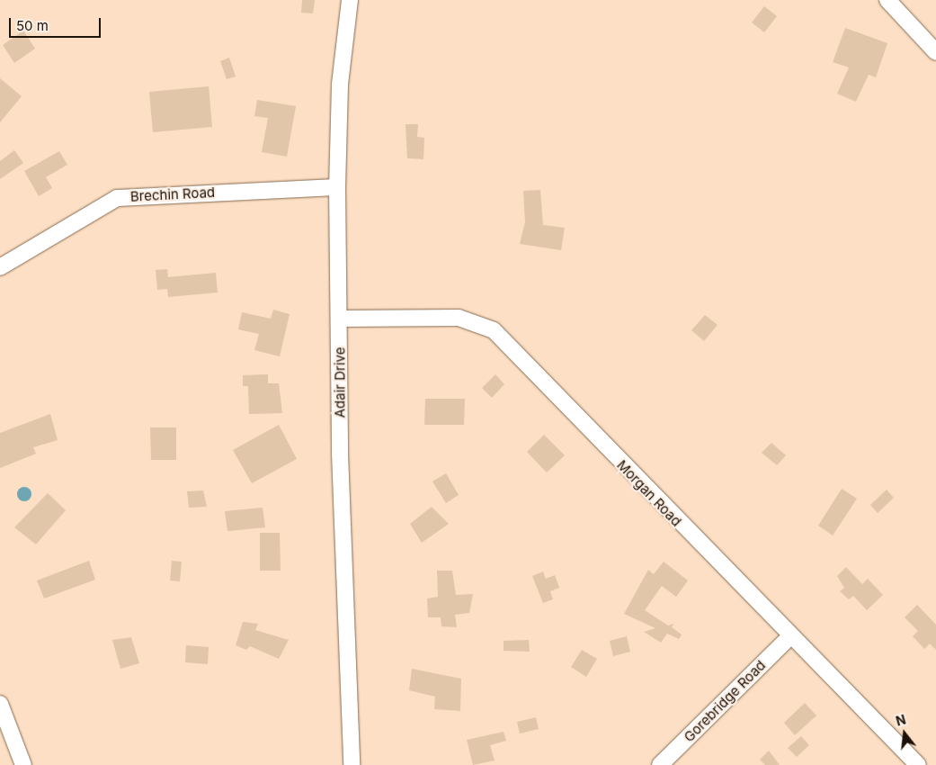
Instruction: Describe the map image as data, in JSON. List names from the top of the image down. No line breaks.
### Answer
{"streets":{"street":["Brechin Road","Adair Drive","Morgan Road","Gorebridge Road"]},"crossings":[["Brechin Road","Adair Drive"],["Adair Drive","Morgan Road"],["Morgan Road","Gorebridge Road"]],"scale_bar":"50 m","north":"top"}
